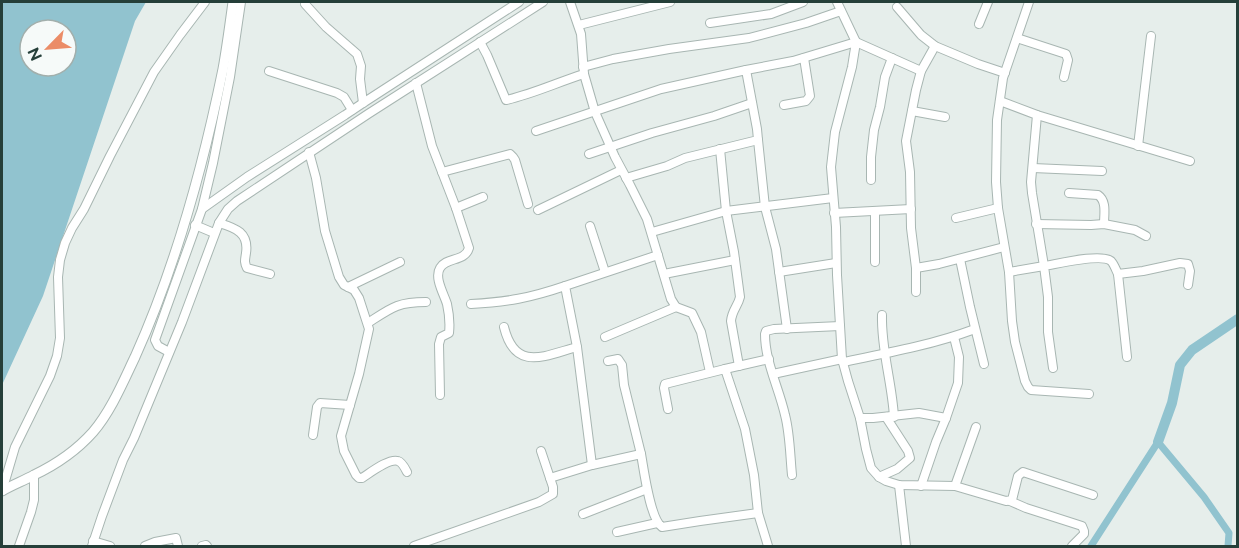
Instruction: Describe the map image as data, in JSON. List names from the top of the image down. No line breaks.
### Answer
{"north":"bottom left"}
